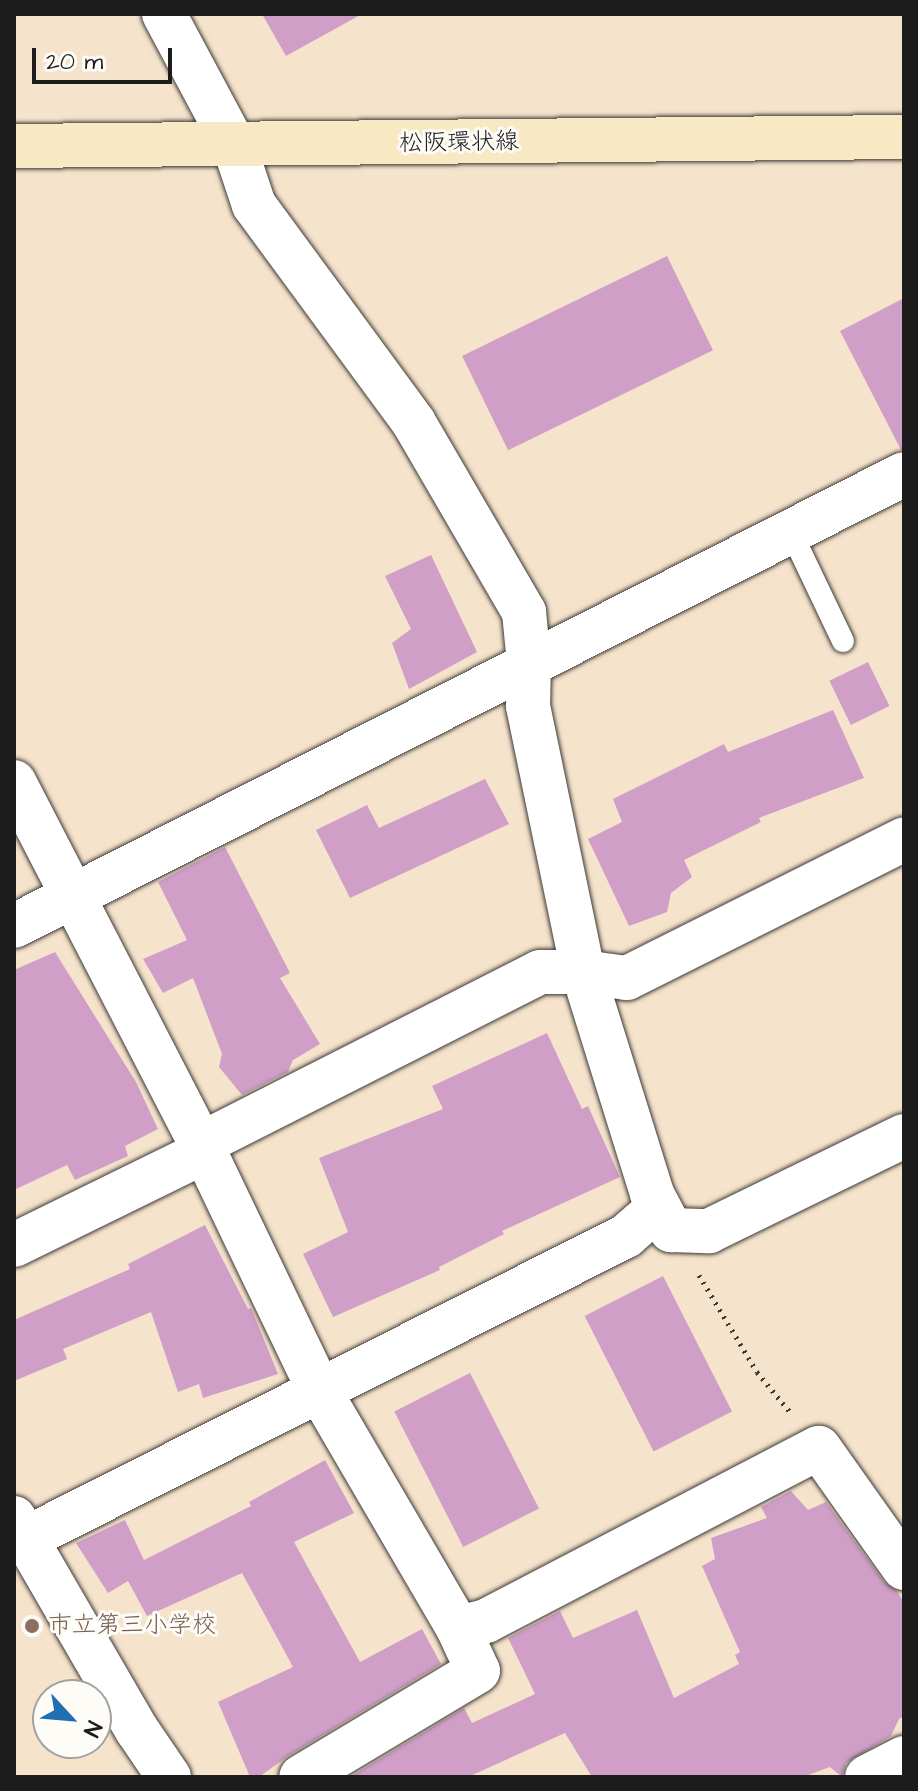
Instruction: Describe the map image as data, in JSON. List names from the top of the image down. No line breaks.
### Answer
{"streets":{"main road":["松阪環状線"]},"places":["市立第三小学校"],"scale_bar":"20 m","north":"bottom right"}
